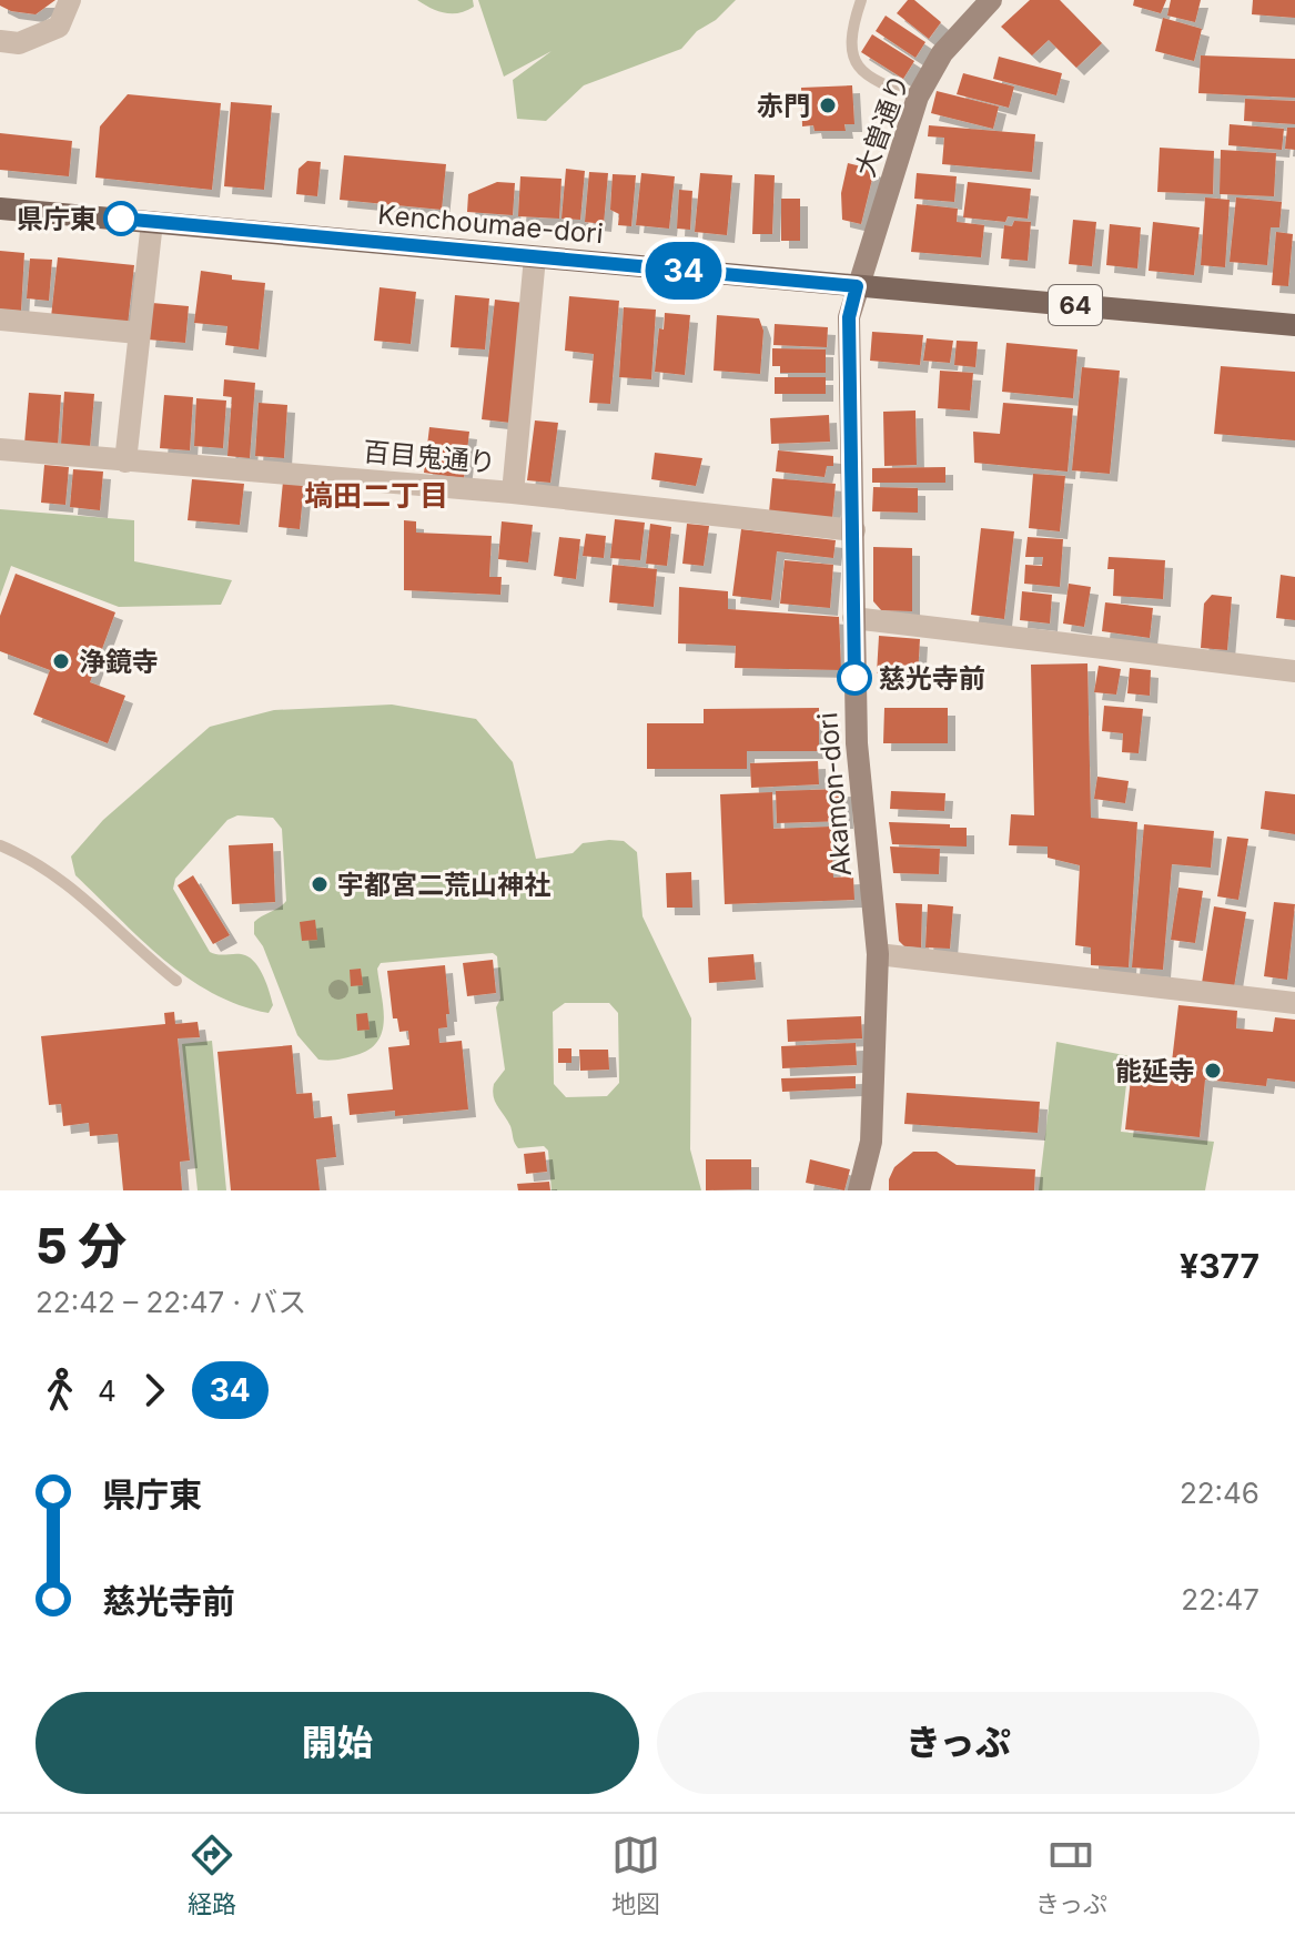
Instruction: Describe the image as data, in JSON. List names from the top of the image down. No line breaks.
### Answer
{"streets":{"main road":["Kenchoumae-dori","64"],"street":["大曽通り","百目鬼通り","Akamon-dori"]},"crossings":[["大曽通り","Kenchoumae-dori"],["大曽通り","Akamon-dori"],["Kenchoumae-dori","Akamon-dori"],["百目鬼通り","Akamon-dori"]],"districts":["塙田二丁目"],"places":["赤門","県庁東","浄鏡寺","慈光寺前","宇都宮二荒山神社","能延寺"],"lines":["bus line 34"],"page":{"on_map":"34","heading":["5 分","22:42 – 22:47 · バス","¥377"],"legs":["4","34"],"list":[{"name":"県庁東","value":"22:46"},{"name":"慈光寺前","value":"22:47"}],"buttons":["開始","きっぷ"],"tabs":["経路","地図","きっぷ"]}}
